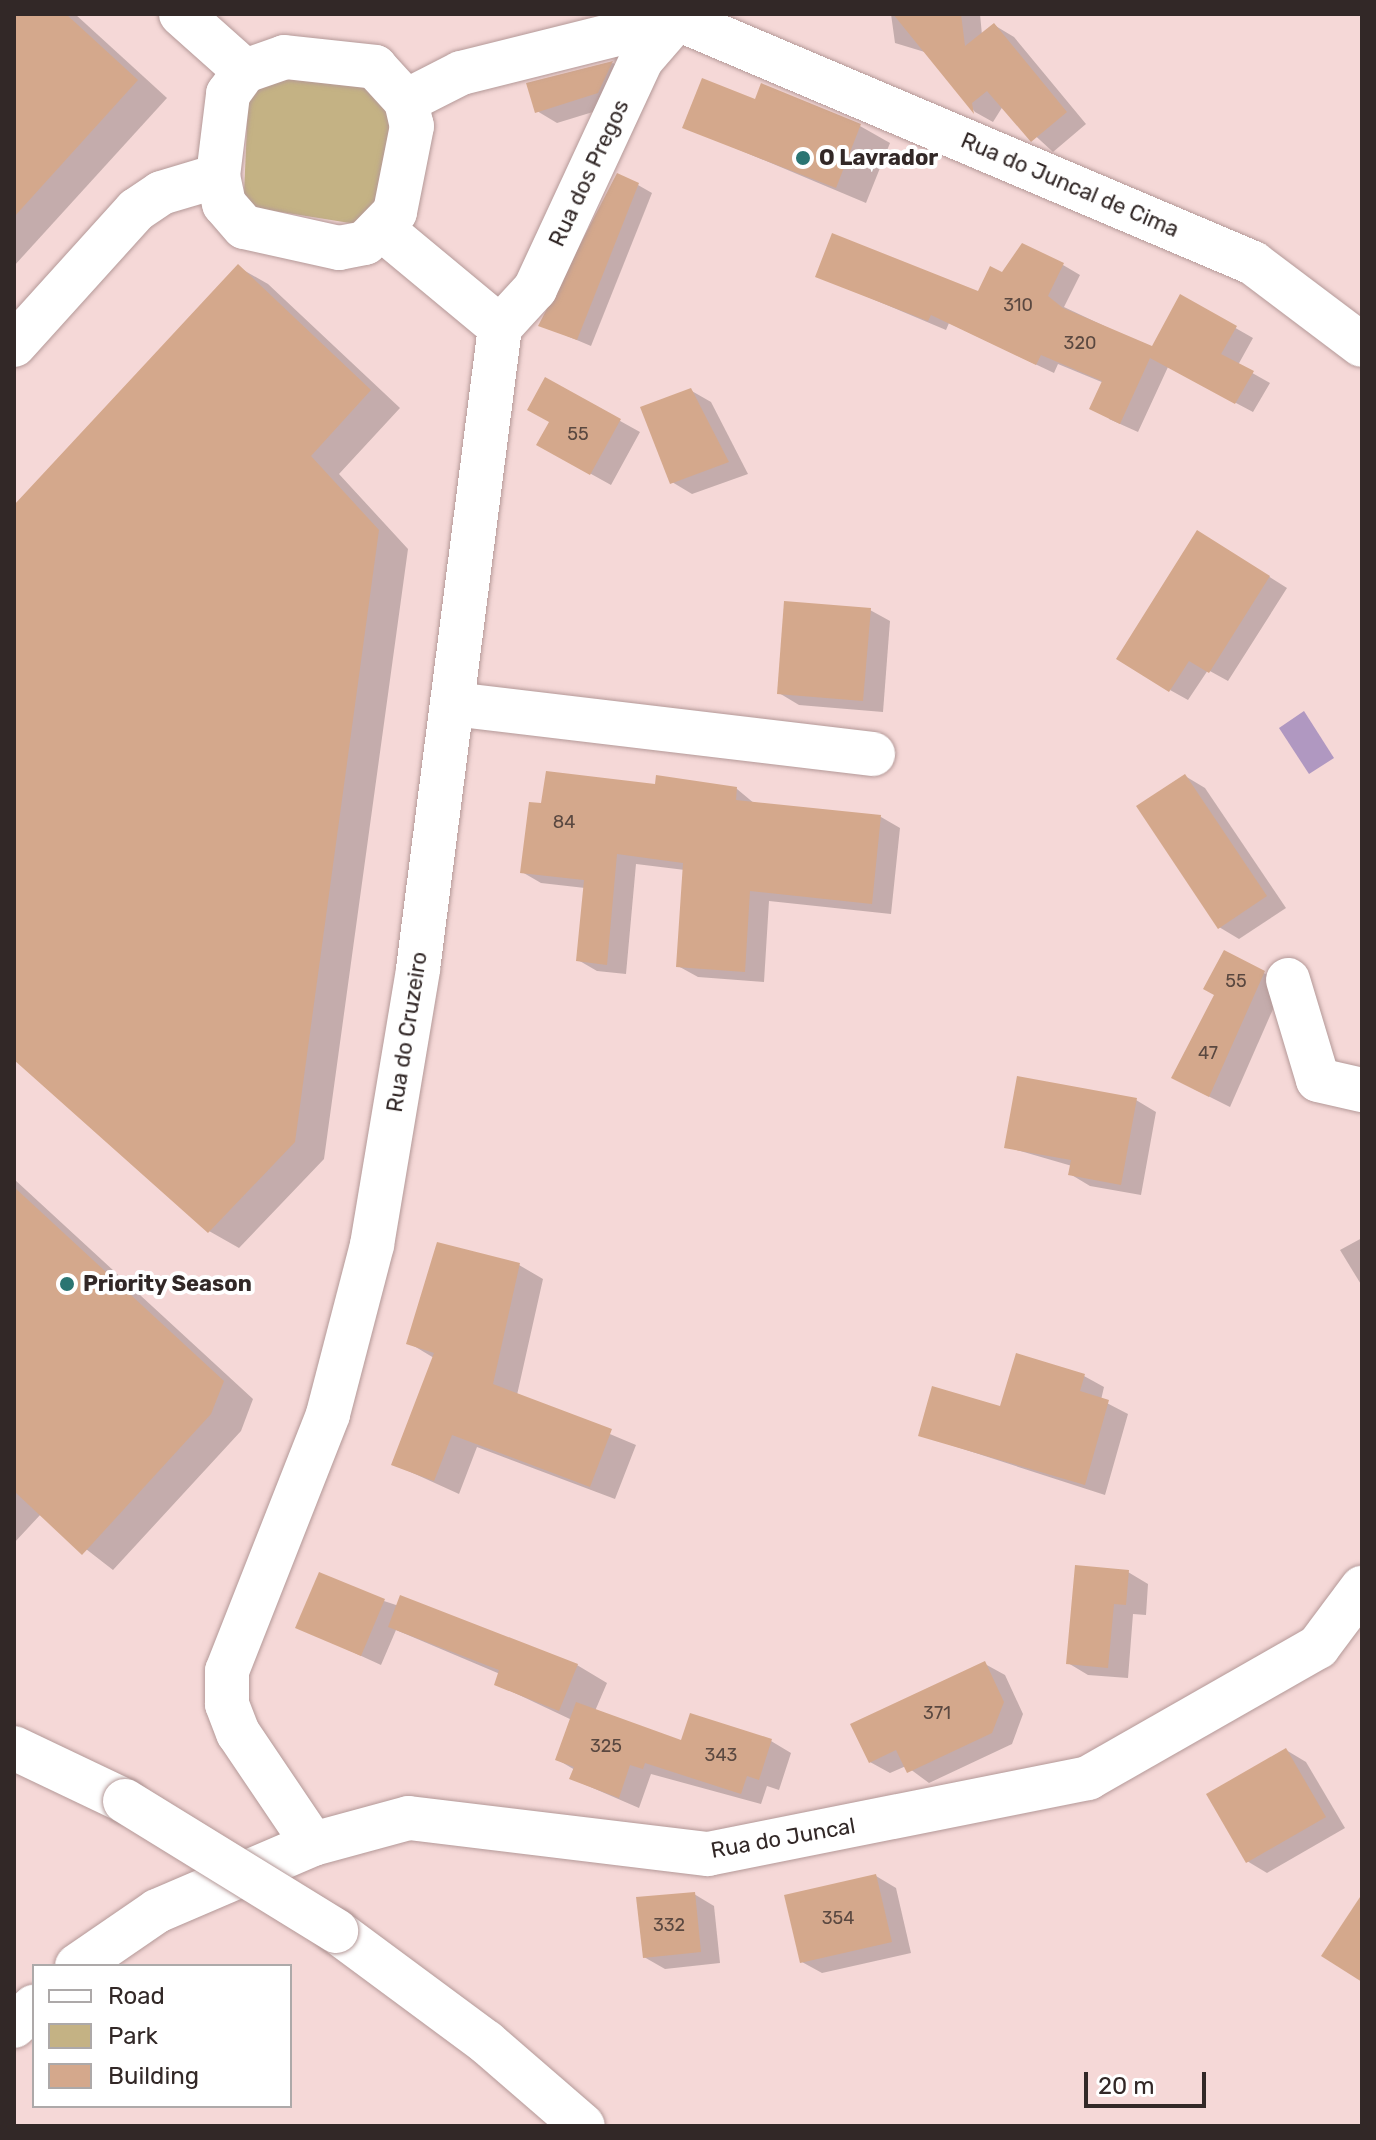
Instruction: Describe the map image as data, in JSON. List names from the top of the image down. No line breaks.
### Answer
{"streets":{"street":["Rua dos Pregos","Rua do Juncal de Cima","Rua do Cruzeiro","Rua do Juncal"]},"crossings":[["Rua dos Pregos","Rua do Juncal de Cima"],["Rua dos Pregos","Rua do Cruzeiro"],["Rua do Cruzeiro","Rua do Juncal"]],"places":["O Lavrador","Priority Season"],"house_numbers":["310","320","55","84","55","47","371","325","343","354","332"],"legend":["Road","Park","Building"],"scale_bar":"20 m"}
